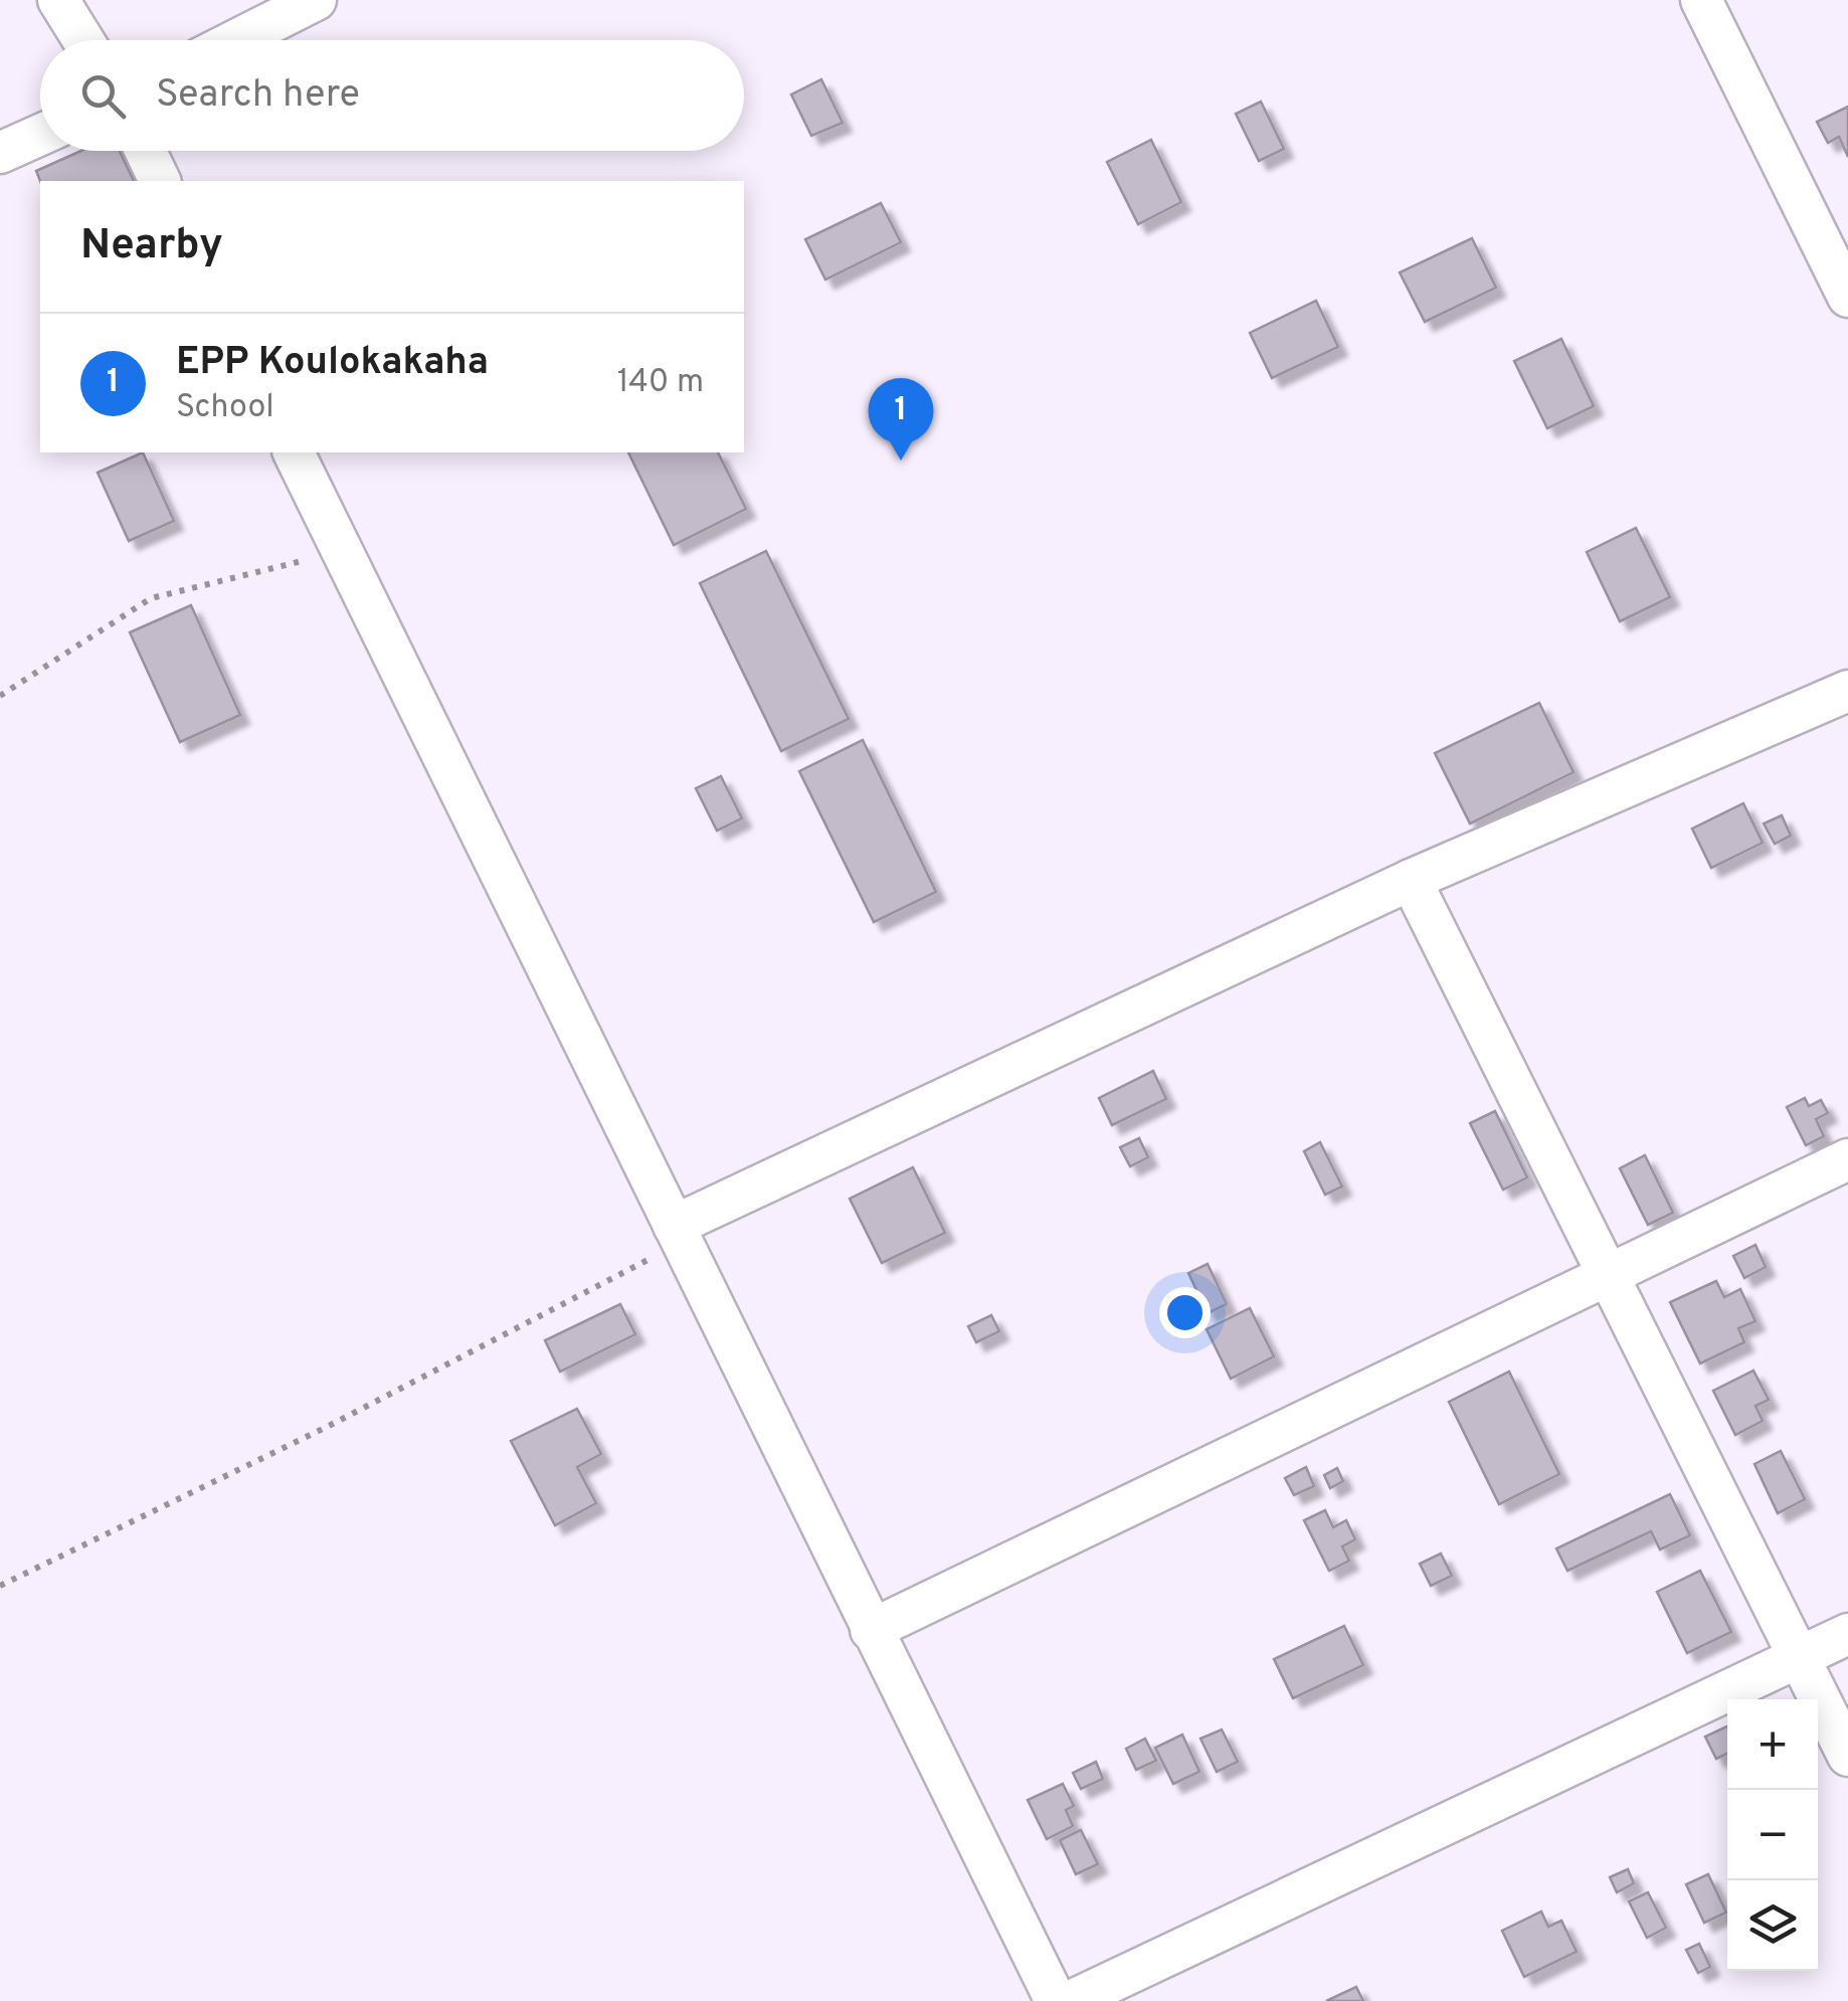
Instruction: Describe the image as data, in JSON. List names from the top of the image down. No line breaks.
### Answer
{"page":{"search":"Search here","heading":"Nearby","list":[{"mark":"1","name":"EPP Koulokakaha","note":"School","value":"140 m"}],"pins":"1","map_buttons":["+","−"]}}
